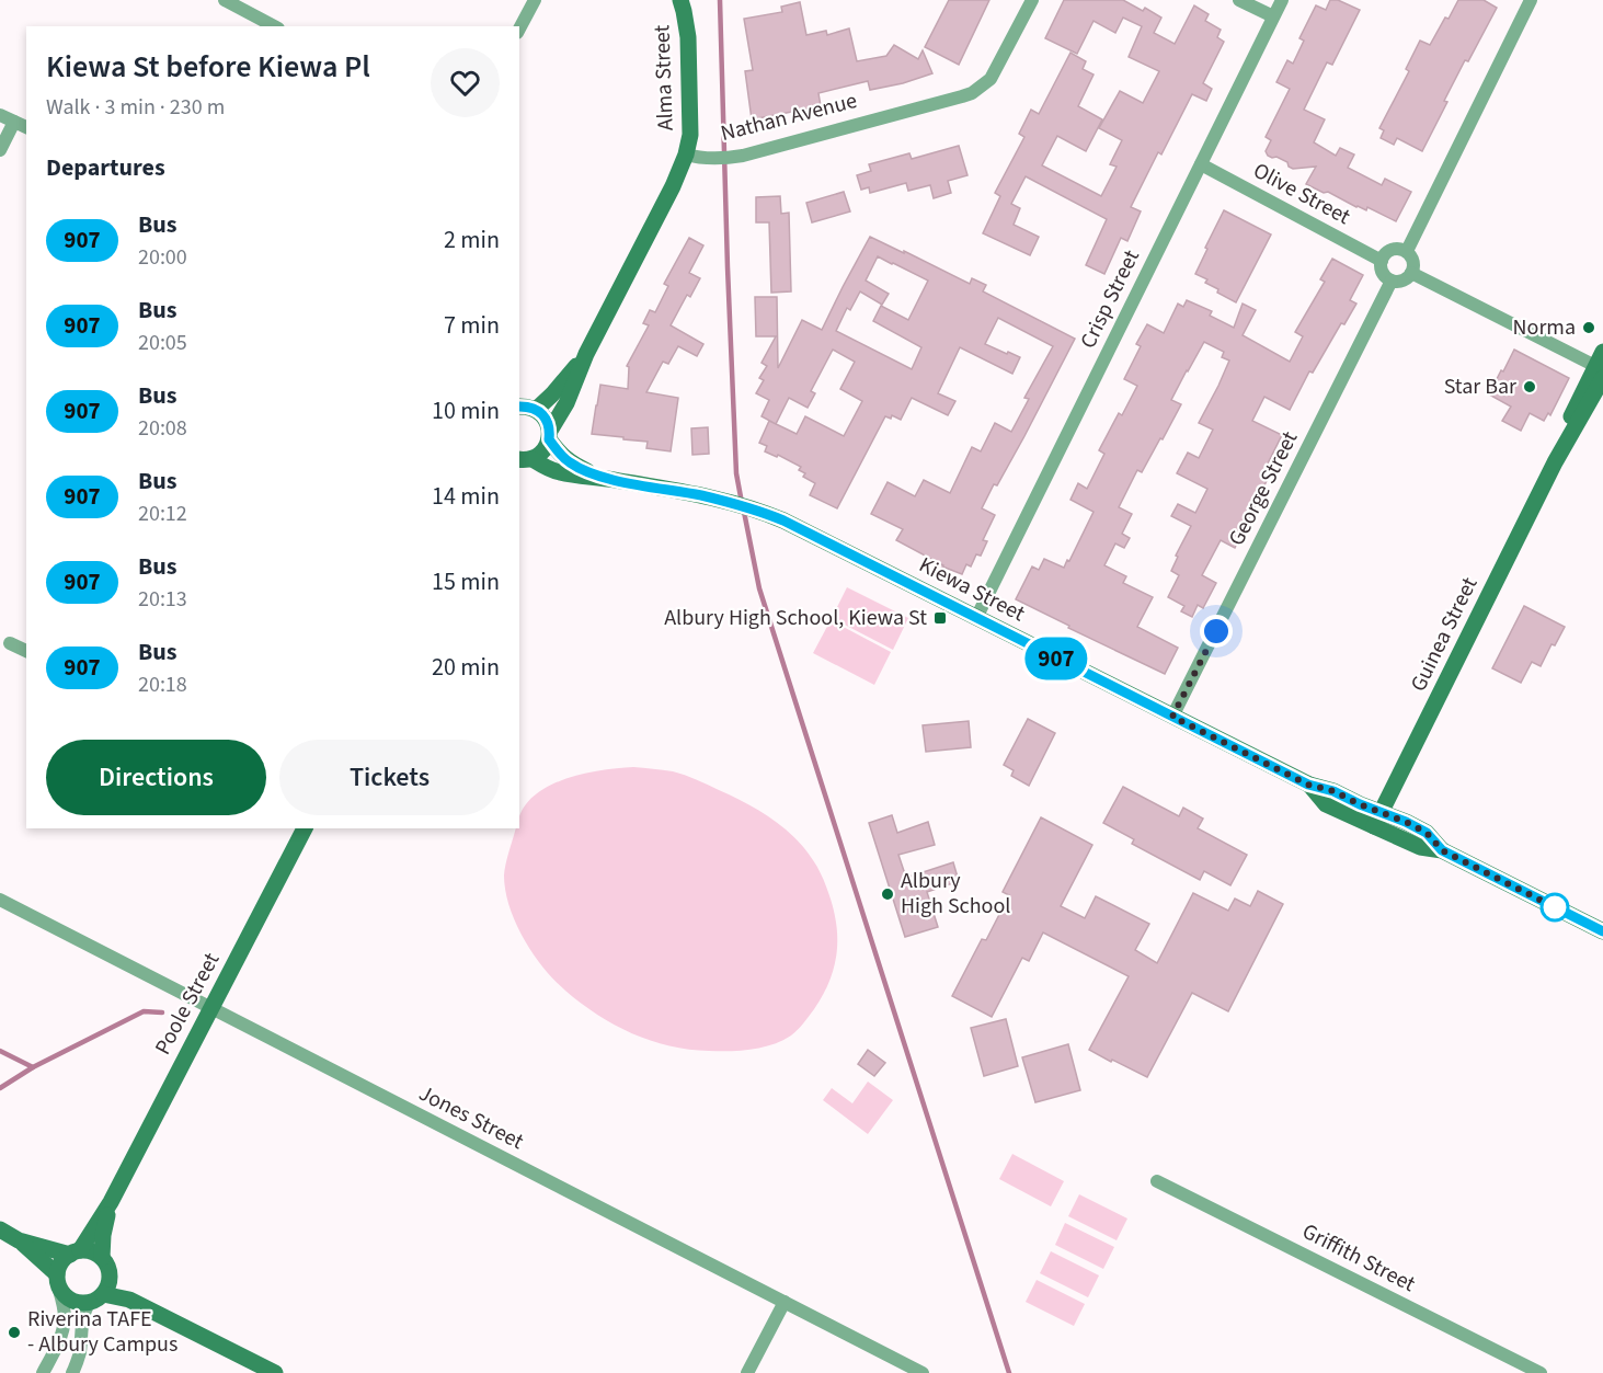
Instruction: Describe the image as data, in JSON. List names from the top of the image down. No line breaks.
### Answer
{"streets":{"street":["Alma Street","Nathan Avenue","Olive Street","Crisp Street","George Street","Kiewa Street","Guinea Street","Poole Street","Jones Street","Griffith Street"]},"crossings":[["Alma Street","Nathan Avenue"],["Olive Street","Crisp Street"],["Olive Street","George Street"],["Crisp Street","Kiewa Street"],["George Street","Kiewa Street"],["Kiewa Street","Guinea Street"],["Poole Street","Jones Street"]],"places":{"other":["Norma","Star Bar","Albury High School","Riverina TAFE - Albury Campus"],"transit":["Albury High School, Kiewa St"]},"lines":["bus line 907"],"page":{"on_map":"907","heading":[["Kiewa St before Kiewa Pl","Walk · 3 min · 230 m"],"Departures"],"list":[{"mark":"907","name":"Bus","note":"20:00","value":"2 min"},{"mark":"907","name":"Bus","note":"20:05","value":"7 min"},{"mark":"907","name":"Bus","note":"20:08","value":"10 min"},{"mark":"907","name":"Bus","note":"20:12","value":"14 min"},{"mark":"907","name":"Bus","note":"20:13","value":"15 min"},{"mark":"907","name":"Bus","note":"20:18","value":"20 min"}],"buttons":["Directions","Tickets"]}}
